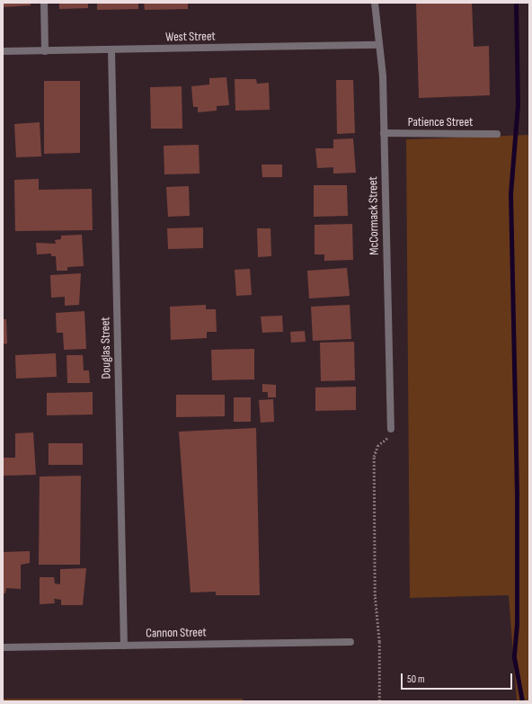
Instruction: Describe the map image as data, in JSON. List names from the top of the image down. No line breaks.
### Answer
{"streets":{"street":["West Street","Patience Street","McCormack Street","Douglas Street","Cannon Street"]},"crossings":[["West Street","McCormack Street"],["West Street","Douglas Street"],["Patience Street","McCormack Street"],["Douglas Street","Cannon Street"]],"scale_bar":"50 m"}
